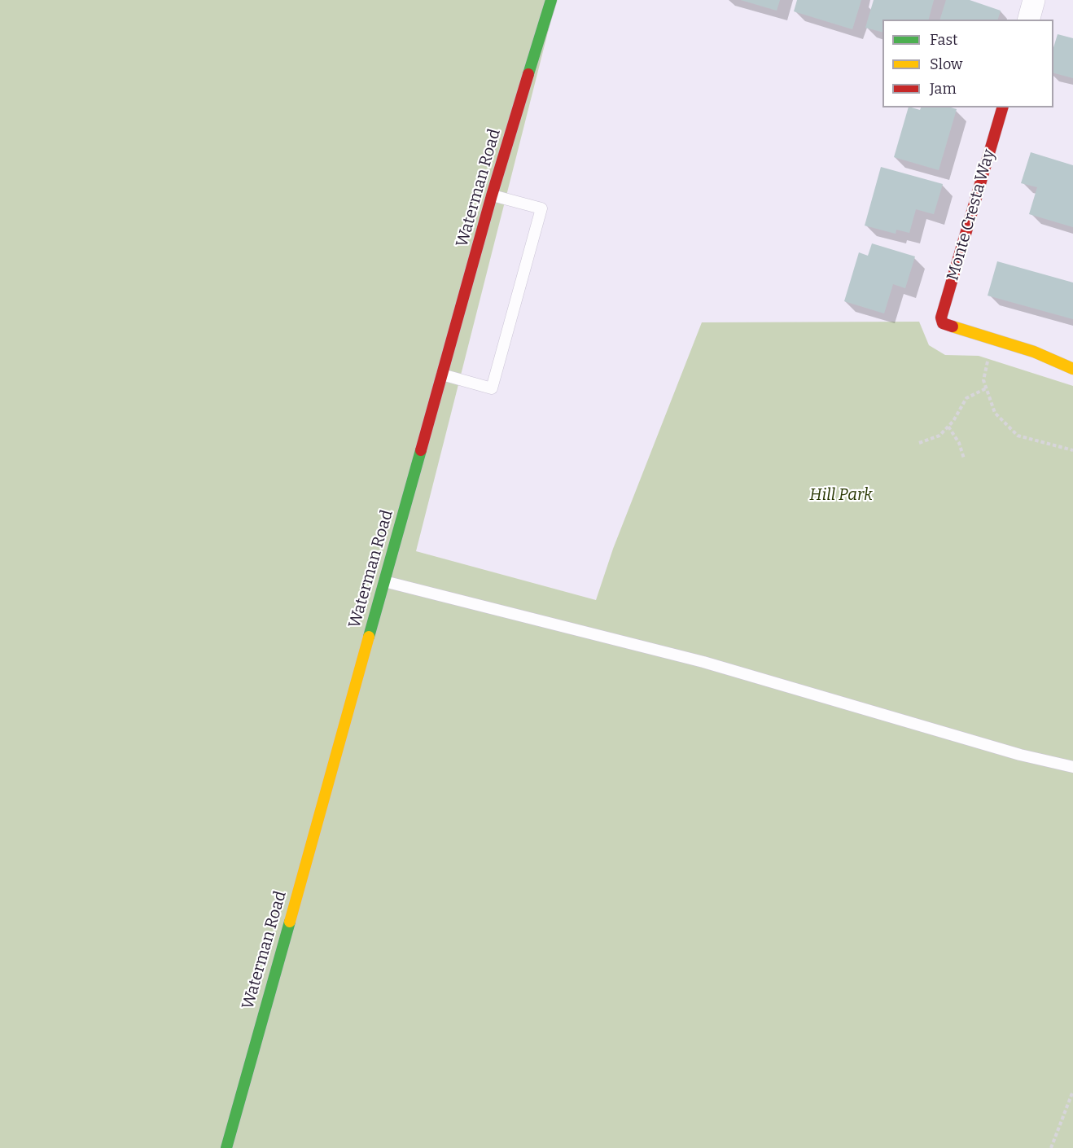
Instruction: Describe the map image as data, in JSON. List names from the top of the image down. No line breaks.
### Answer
{"streets":{"main road":["Waterman Road","Monte Cresta Way"]},"parks":["Hill Park"],"legend":["Fast","Slow","Jam"]}
